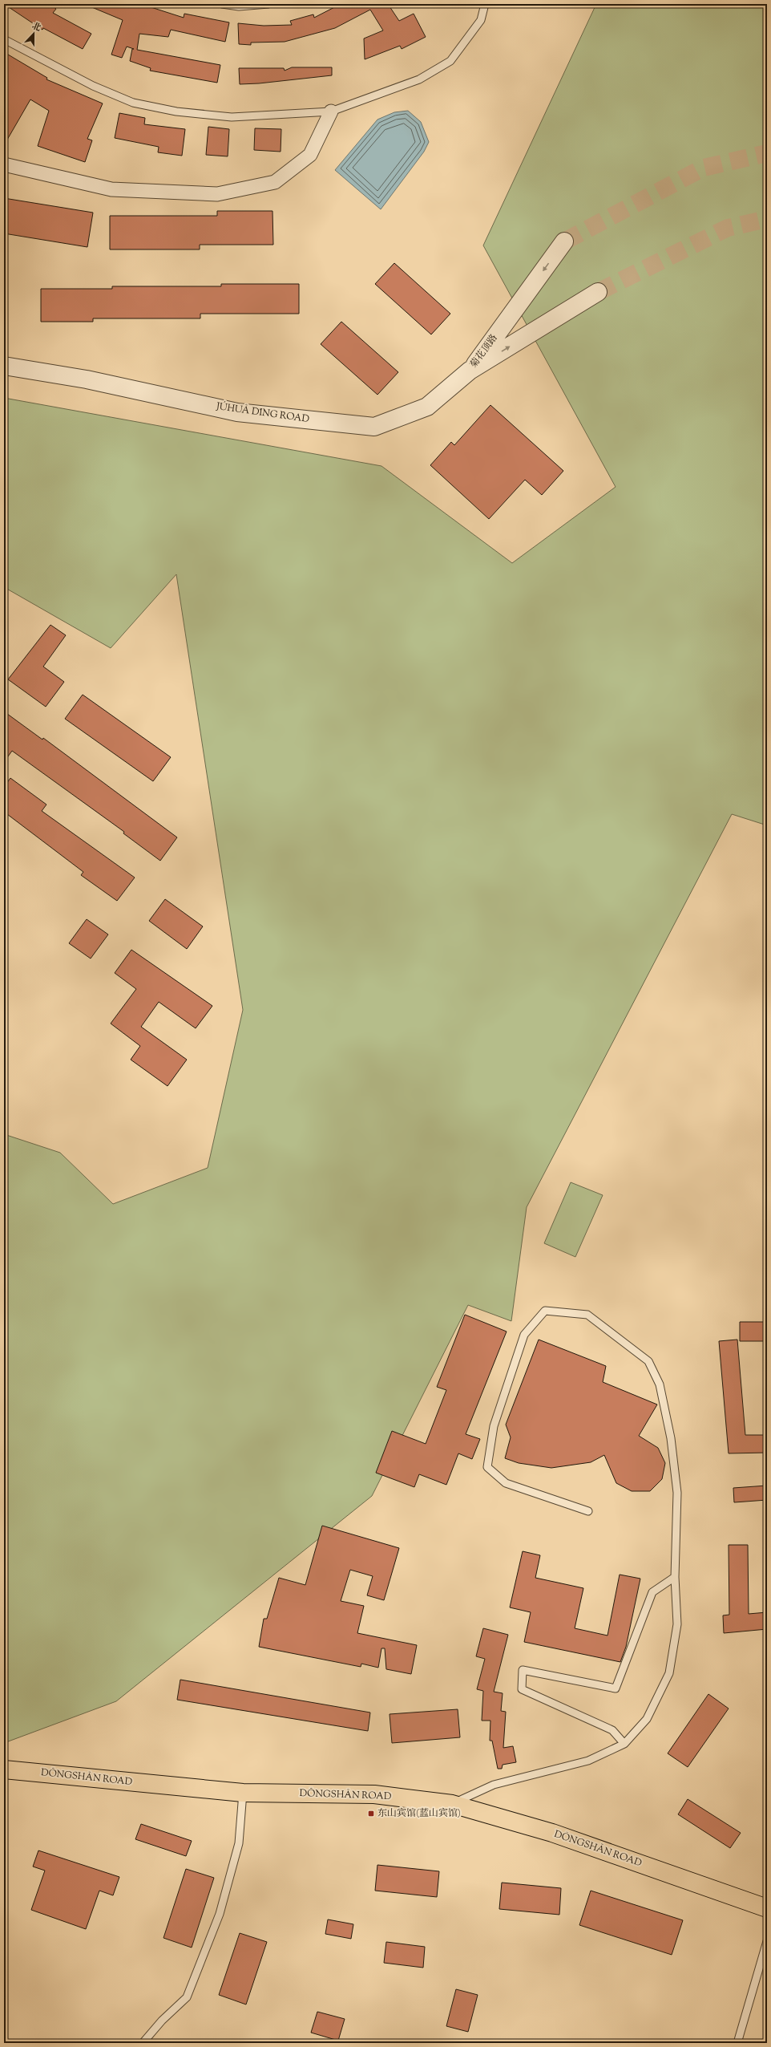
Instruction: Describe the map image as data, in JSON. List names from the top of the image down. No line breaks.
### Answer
{"streets":{"main road":["DŌNGSHĀN ROAD"],"street":["菊花顶路","JÚHUĀ DǏNG ROAD"]},"crossings":[["菊花顶路","JÚHUĀ DǏNG ROAD"]],"places":{"transit":["东山宾馆(蓝山宾馆)"]},"north":"top"}
